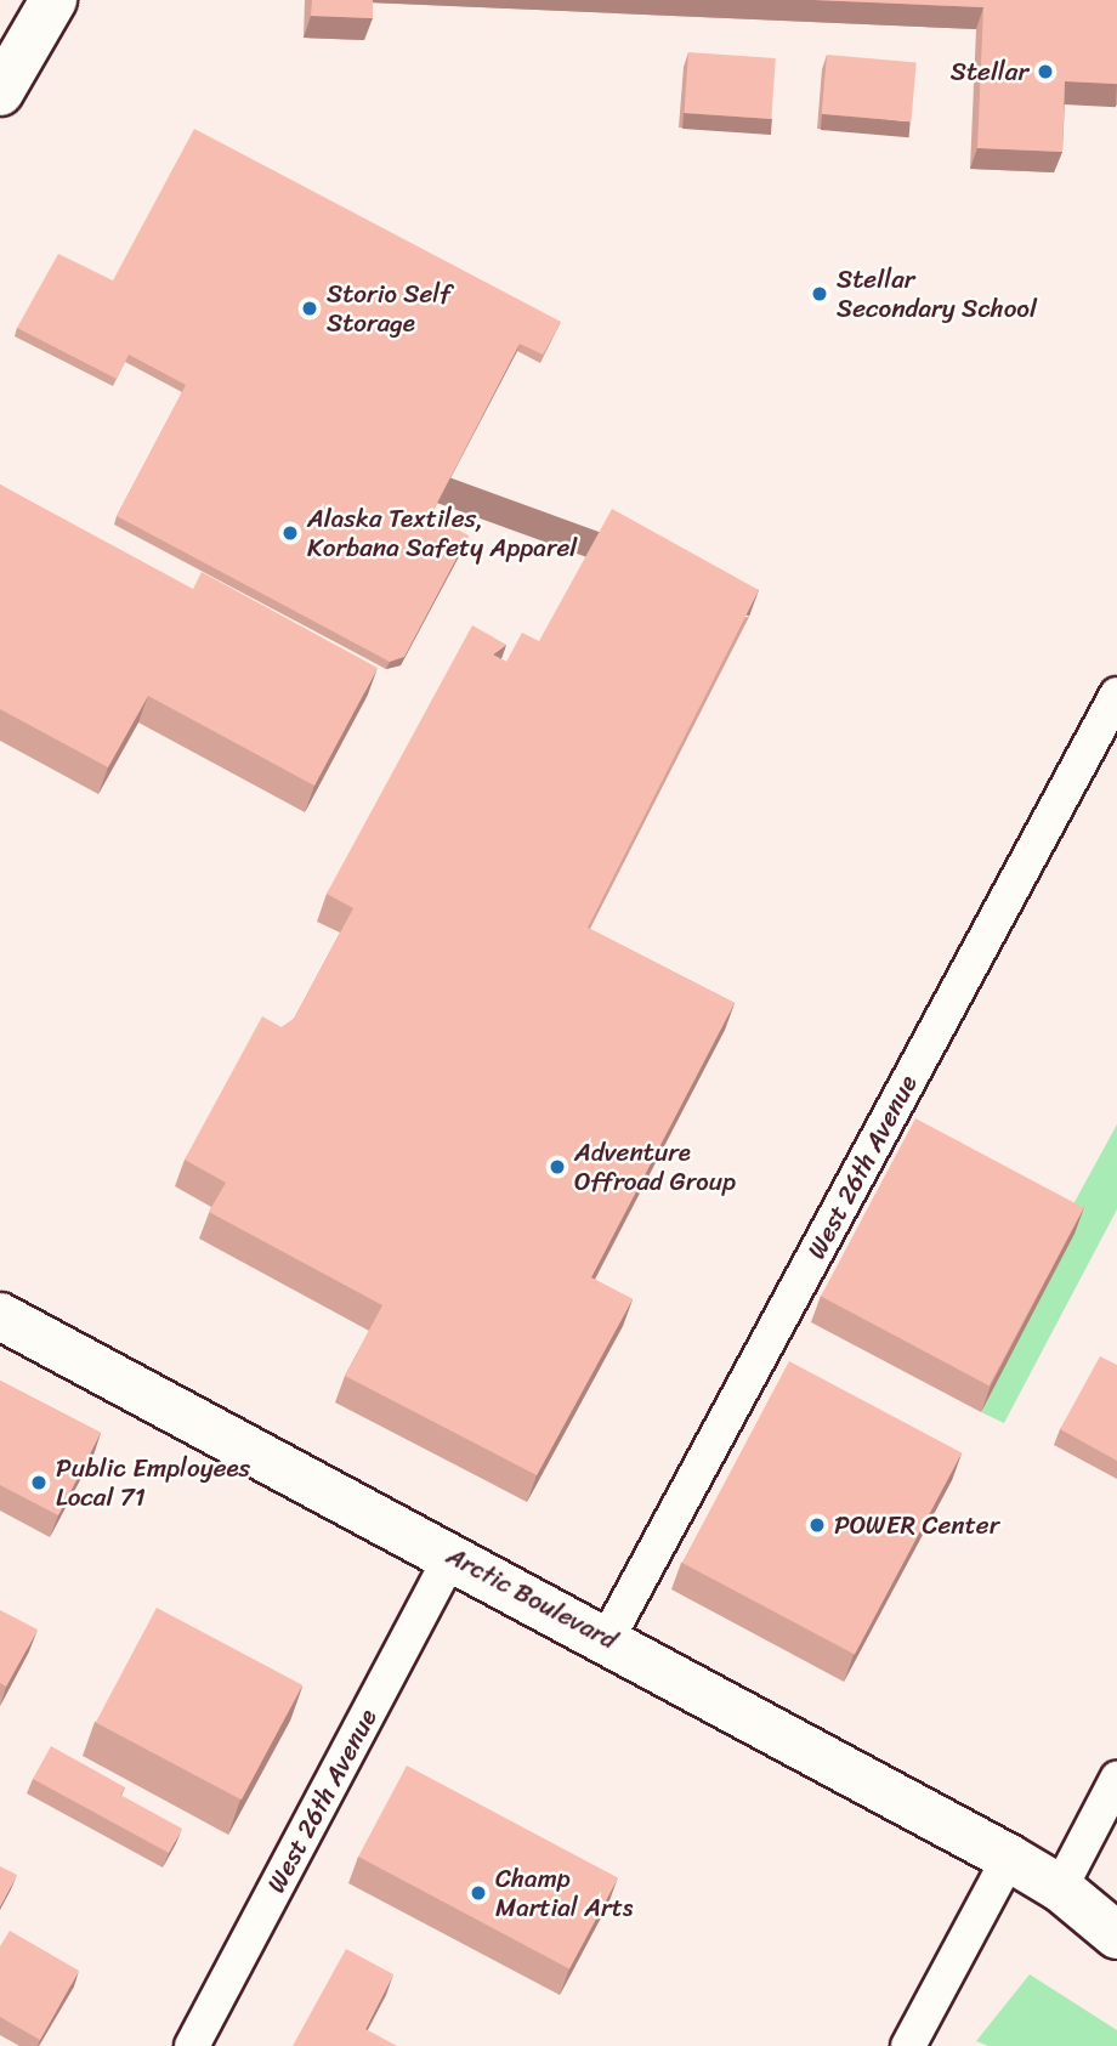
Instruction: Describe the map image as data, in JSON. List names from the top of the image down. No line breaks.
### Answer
{"streets":{"main road":["Arctic Boulevard"],"street":["West 26th Avenue"]},"crossings":[["West 26th Avenue","Arctic Boulevard"]],"places":["Stellar","Stellar Secondary School","Storio Self Storage","Alaska Textiles, Korbana Safety Apparel","Adventure Offroad Group","Public Employees Local 71","POWER Center","Champ Martial Arts"]}
